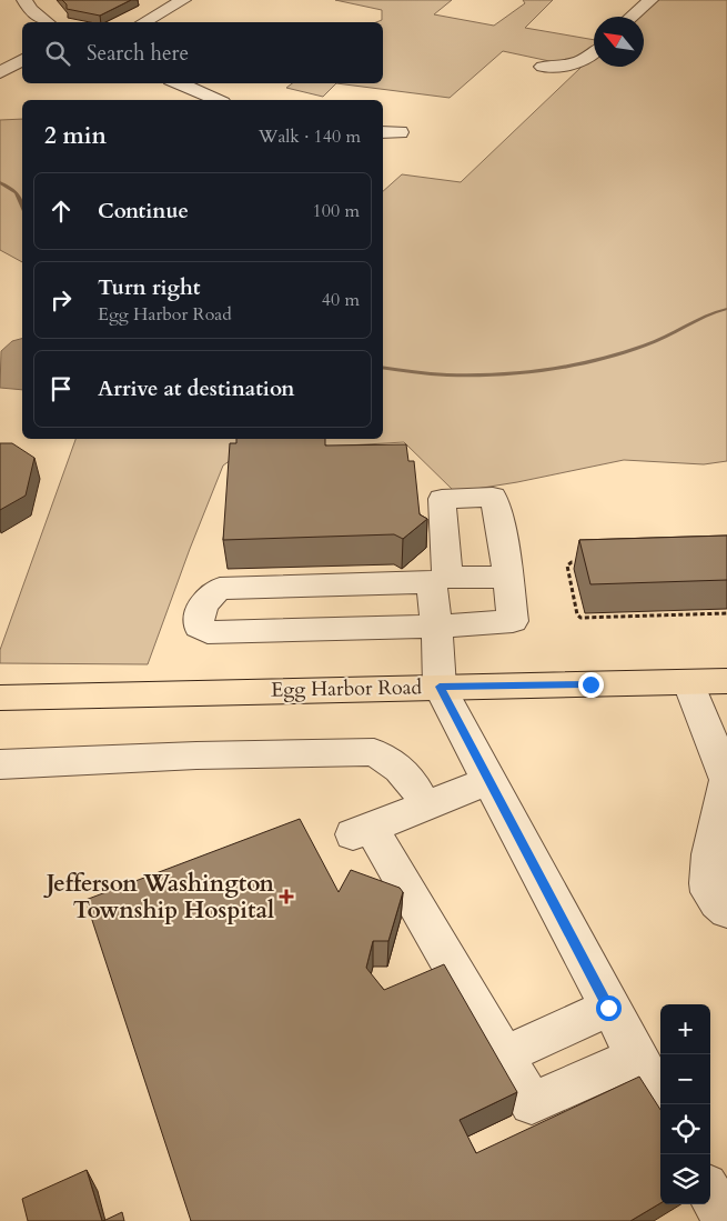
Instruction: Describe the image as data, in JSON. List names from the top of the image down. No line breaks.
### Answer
{"streets":{"main road":["Egg Harbor Road"]},"places":{"health":["Jefferson Washington Township Hospital"]},"north":"top left","page":{"search":"Search here","heading":["2 min","Walk · 140 m"],"list":[["Continue","100 m"],["Turn right","Egg Harbor Road","40 m"],"Arrive at destination"],"map_buttons":["+","−"]}}
